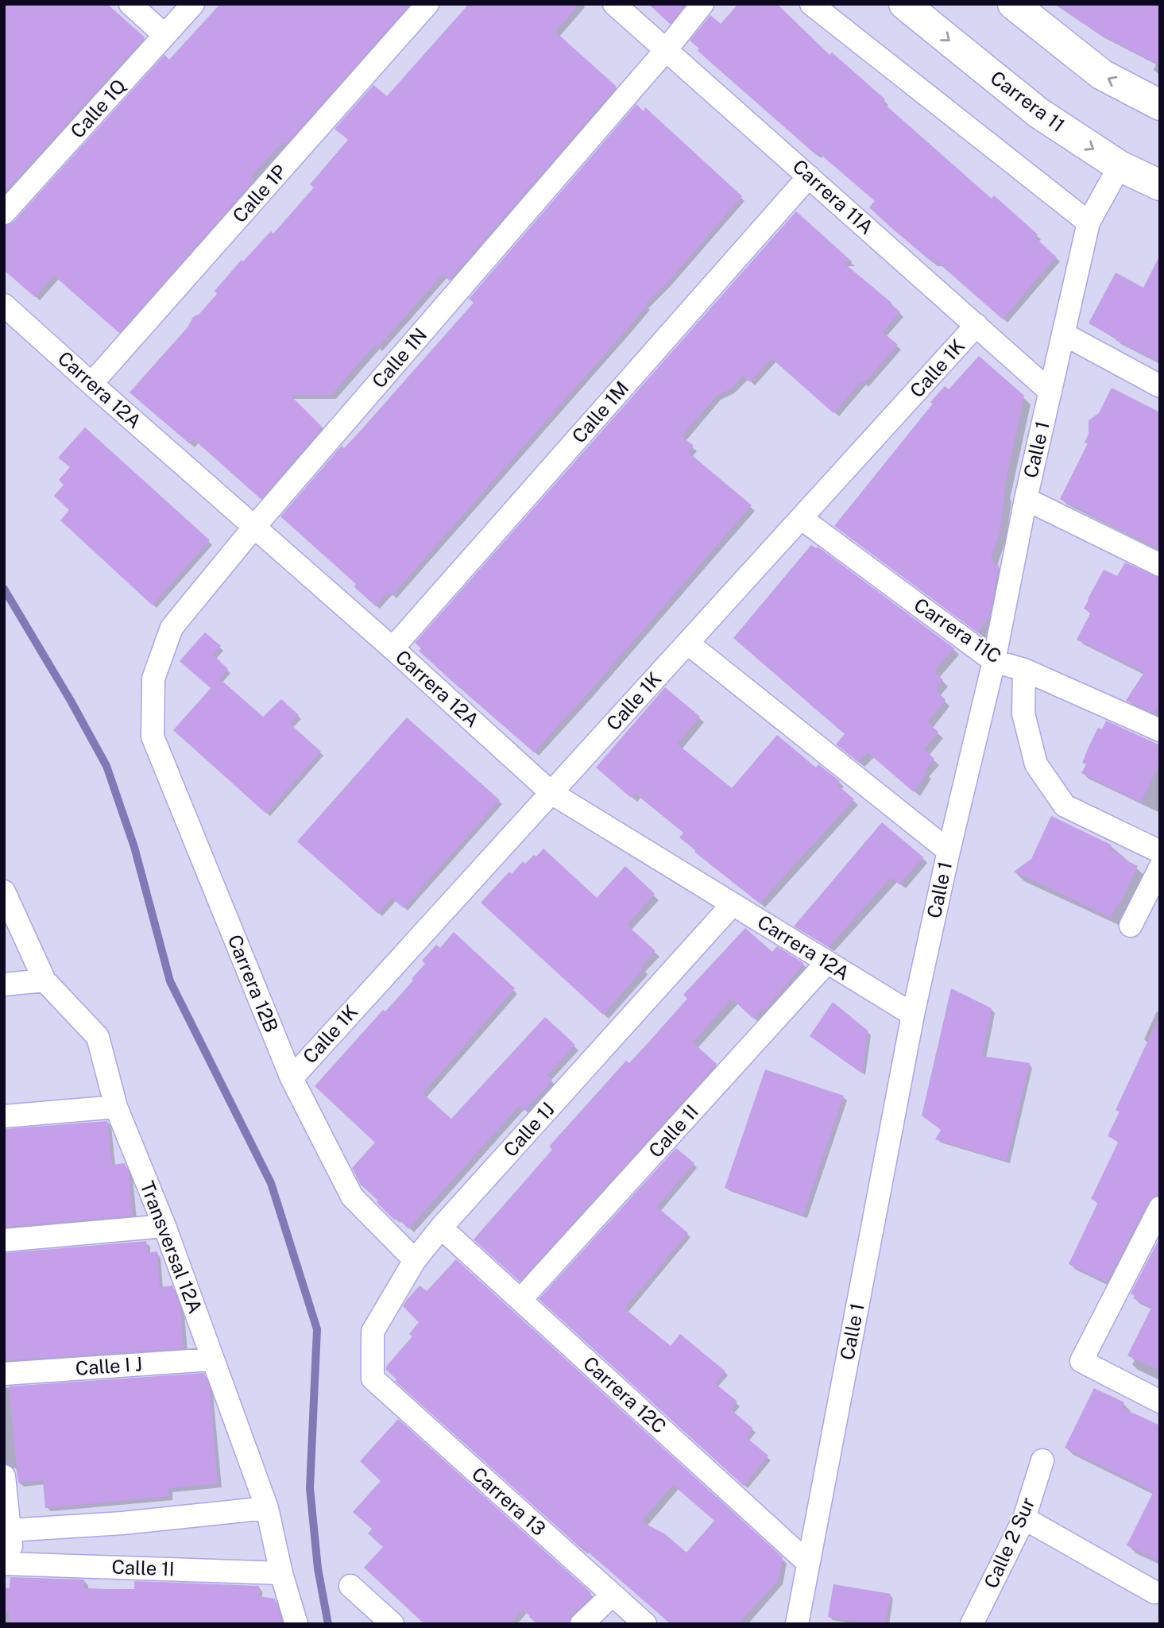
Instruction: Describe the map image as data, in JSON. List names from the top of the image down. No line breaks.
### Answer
{"streets":{"main road":["Carrera 11"],"street":["Calle 1Q","Calle 1P","Carrera 11A","Calle 1N","Calle 1K","Carrera 12A","Calle 1M","Calle 1","Carrera 11C","Carrera 12B","Calle 1J","Calle 1I","Transversal 12A","Calle I J","Carrera 12C","Carrera 13","Calle 2 Sur"]},"crossings":[["Carrera 11","Calle 1"],["Calle 1P","Carrera 12A"],["Carrera 11A","Calle 1N"],["Carrera 11A","Calle 1K"],["Carrera 11A","Calle 1M"],["Carrera 11A","Calle 1"],["Calle 1N","Carrera 12A"],["Calle 1N","Carrera 12B"],["Calle 1K","Carrera 12A"],["Calle 1K","Carrera 11C"],["Calle 1K","Carrera 12B"],["Carrera 12A","Calle 1M"],["Carrera 12A","Calle 1"],["Carrera 12A","Calle 1J"],["Carrera 12A","Calle 1I"],["Calle 1","Carrera 11C"],["Calle 1","Carrera 12C"],["Carrera 12B","Calle 1J"],["Calle 1J","Carrera 12C"],["Calle 1J","Carrera 13"],["Calle 1I","Transversal 12A"],["Calle 1I","Carrera 12C"],["Transversal 12A","Calle I J"]]}
